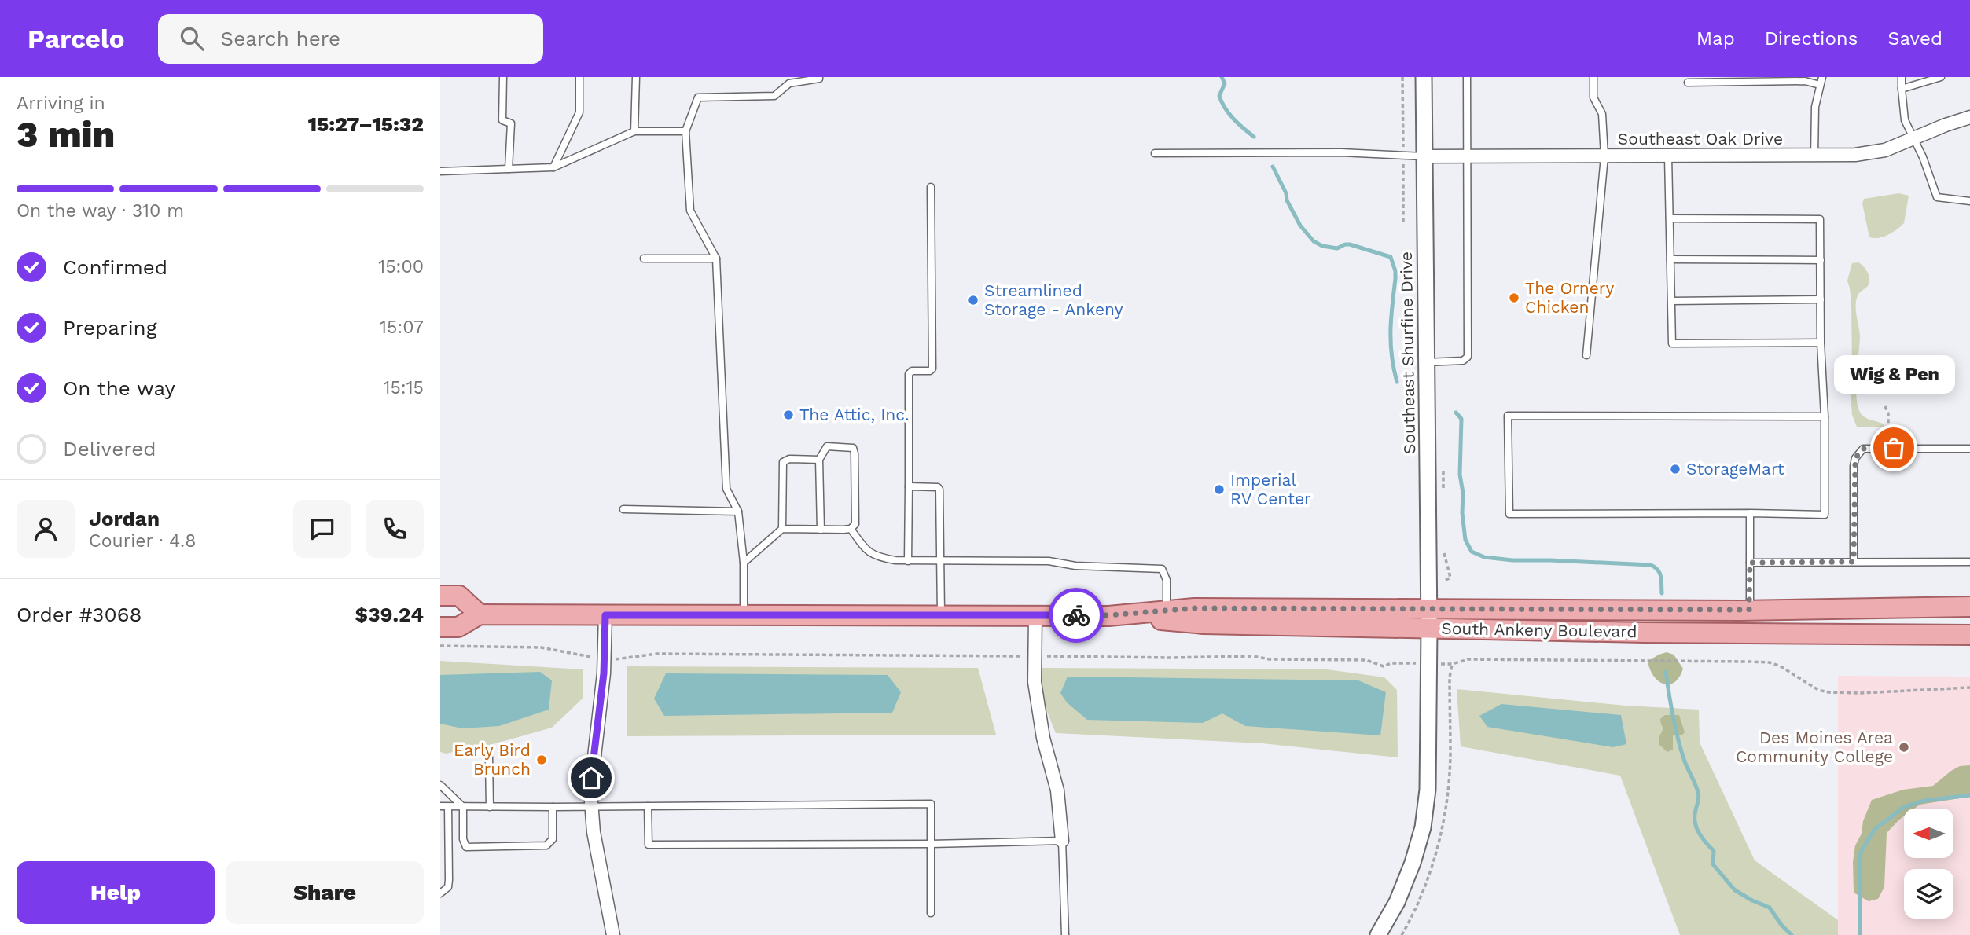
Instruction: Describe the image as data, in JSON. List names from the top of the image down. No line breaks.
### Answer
{"streets":{"main road":["South Ankeny Boulevard"],"street":["Southeast Oak Drive","Southeast Shurfine Drive"]},"crossings":[["Southeast Oak Drive","Southeast Shurfine Drive"],["Southeast Shurfine Drive","South Ankeny Boulevard"]],"places":["The Ornery Chicken","Streamlined Storage - Ankeny","The Attic, Inc.","Wig & Pen","StorageMart","Imperial RV Center","Des Moines Area Community College","Early Bird Brunch"],"north":"left","page":{"header":"Parcelo","search":"Search here","nav":["Map","Directions","Saved"],"heading":["3 min","Arriving in","15:27–15:32"],"panel":["Jordan","Courier · 4.8","Order #3068","$39.24"],"bar":"On the way · 310 m","list":[["Confirmed","15:00"],["Preparing","15:07"],["On the way","15:15"],"Delivered"],"bubble":"Wig & Pen","buttons":["Help","Share"]}}
